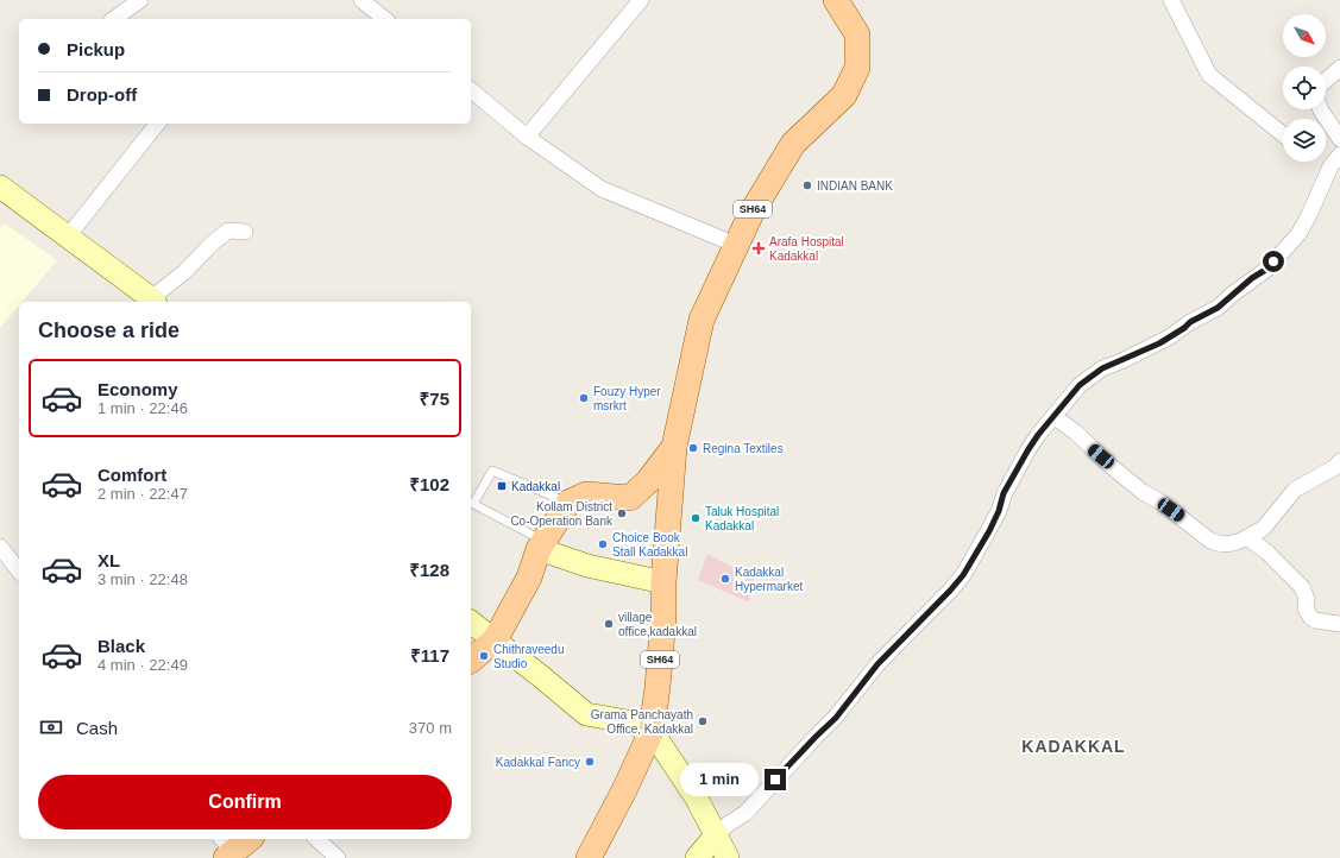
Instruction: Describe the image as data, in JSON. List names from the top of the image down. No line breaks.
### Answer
{"streets":{"main road":["SH64"]},"districts":["KADAKKAL"],"places":{"other":["INDIAN BANK","Fouzy Hyper msrkrt","Regina Textiles","Kollam District Co-Operation Bank","Taluk Hospital Kadakkal","Choice Book Stall Kadakkal","Kadakkal Hypermarket","village office,kadakkal","Chithraveedu Studio","Grama Panchayath Office, Kadakkal","Kadakkal Fancy"],"health":["Arafa Hospital Kadakkal"],"transit":["Kadakkal"]},"north":"bottom right","page":{"banner":["Pickup","Drop-off"],"heading":"Choose a ride","list":[{"name":"Economy","note":"1 min · 22:46","value":"₹75"},{"name":"Comfort","note":"2 min · 22:47","value":"₹102"},{"name":"XL","note":"3 min · 22:48","value":"₹128"},{"name":"Black","note":"4 min · 22:49","value":"₹117"}],"pay":["Cash","370 m"],"bubble":"1 min","buttons":"Confirm"}}
